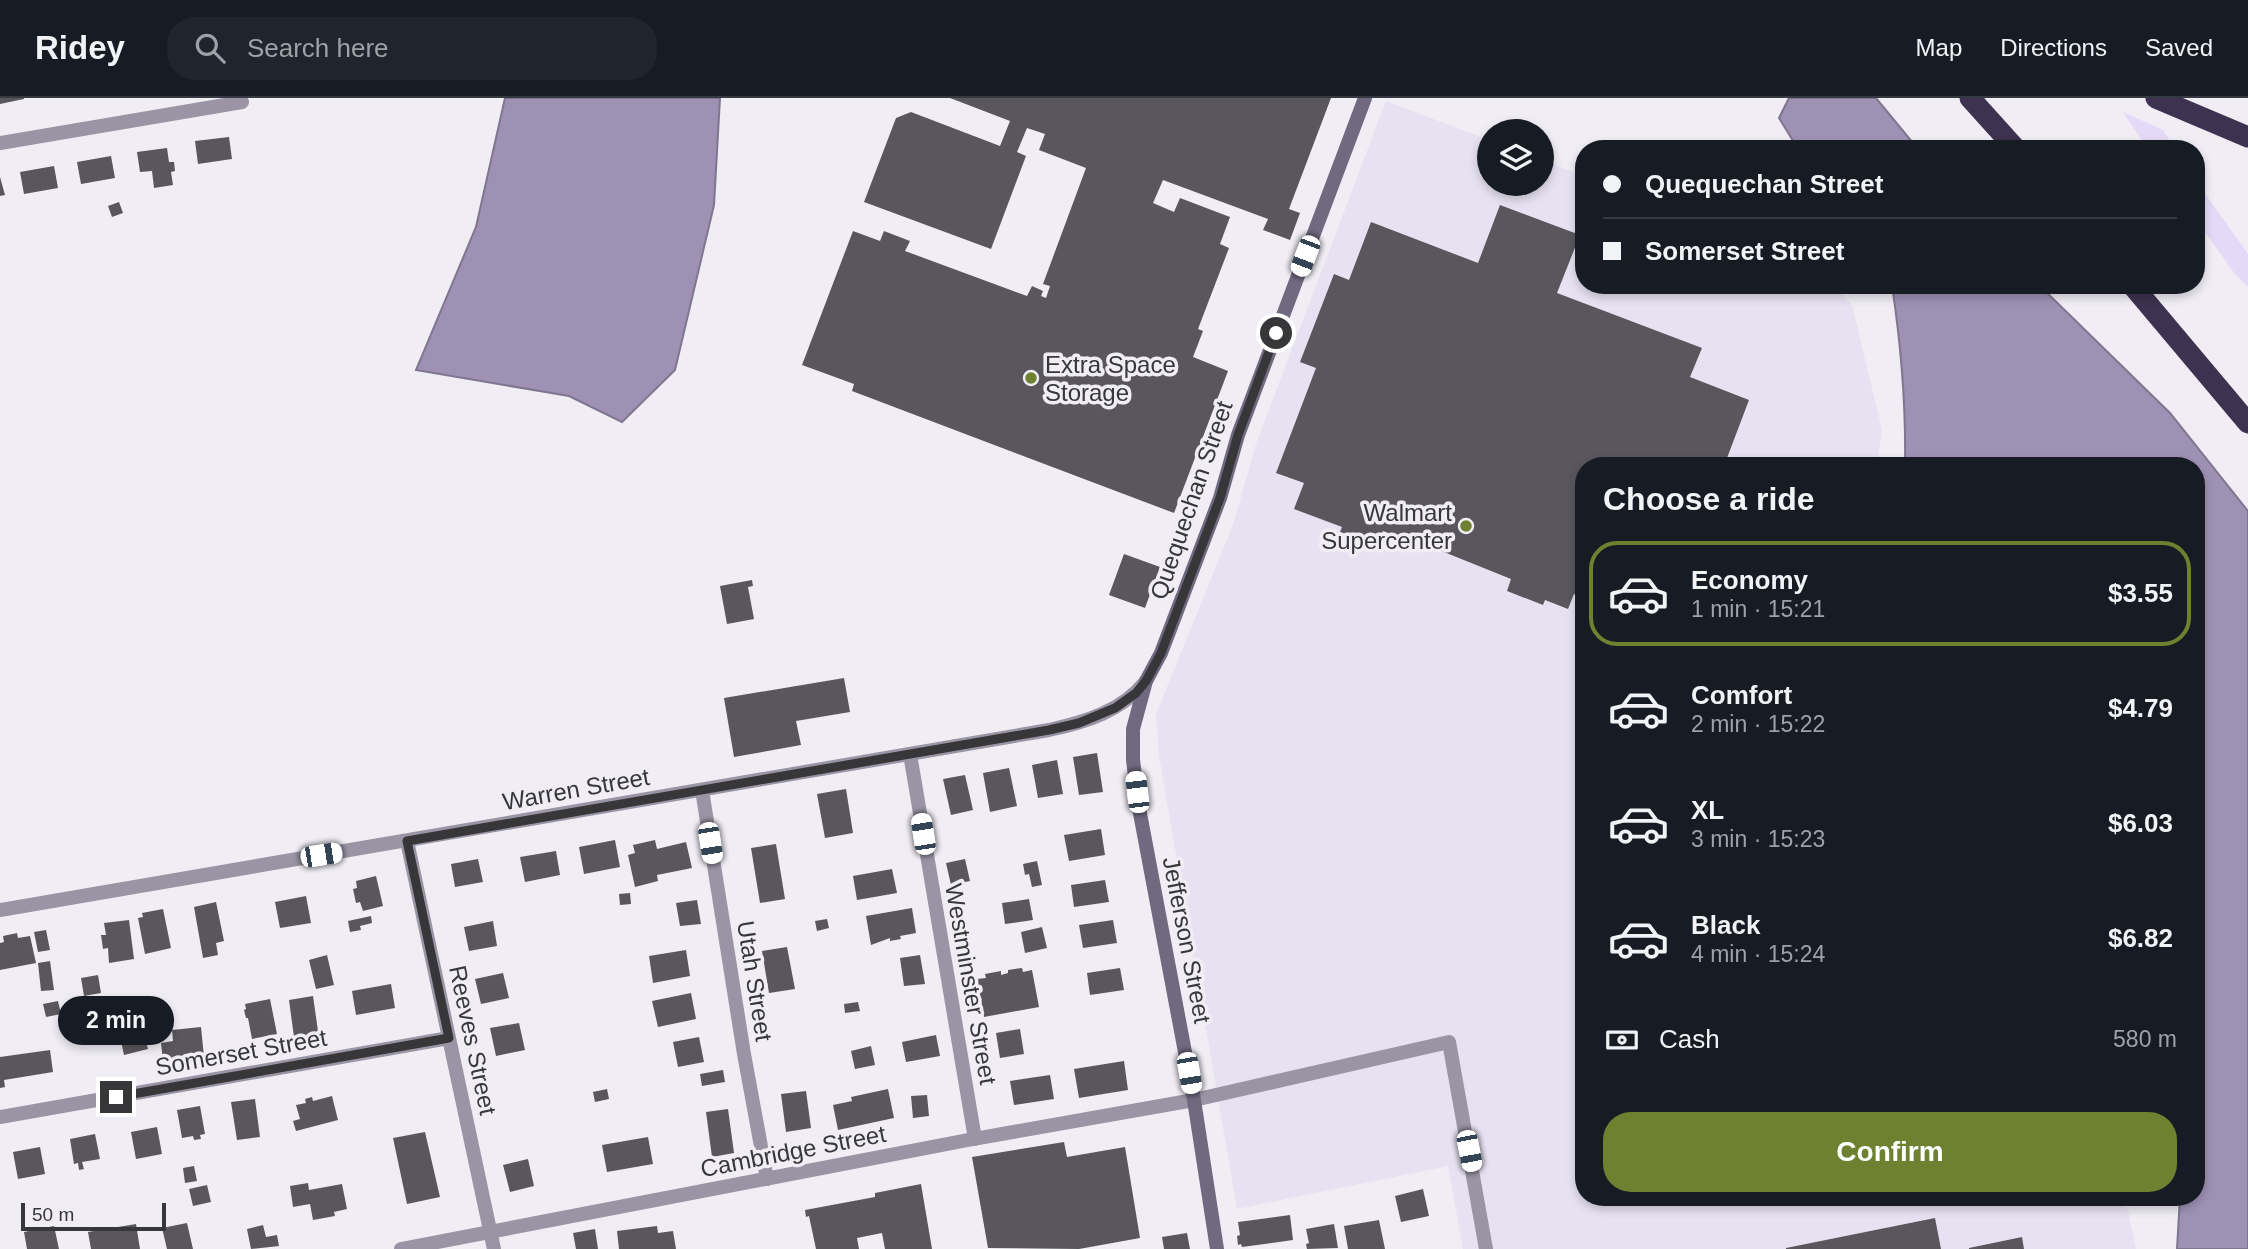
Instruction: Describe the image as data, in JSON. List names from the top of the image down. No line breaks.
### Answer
{"streets":{"main road":["Quequechan Street","Jefferson Street"],"street":["Warren Street","Utah Street","Westminster Street","Reeves Street","Somerset Street","Cambridge Street"]},"crossings":[["Quequechan Street","Warren Street"],["Quequechan Street","Jefferson Street"],["Warren Street","Jefferson Street"],["Warren Street","Utah Street"],["Warren Street","Westminster Street"],["Warren Street","Reeves Street"],["Jefferson Street","Cambridge Street"],["Utah Street","Cambridge Street"],["Westminster Street","Cambridge Street"],["Reeves Street","Somerset Street"],["Reeves Street","Cambridge Street"]],"places":["Extra Space Storage","Walmart Supercenter"],"scale_bar":"50 m","page":{"header":"Ridey","search":"Search here","nav":["Map","Directions","Saved"],"banner":["Quequechan Street","Somerset Street"],"heading":"Choose a ride","list":[{"name":"Economy","note":"1 min · 15:21","value":"$3.55"},{"name":"Comfort","note":"2 min · 15:22","value":"$4.79"},{"name":"XL","note":"3 min · 15:23","value":"$6.03"},{"name":"Black","note":"4 min · 15:24","value":"$6.82"}],"bubble":"2 min","pay":["Cash","580 m"],"buttons":"Confirm","scale":"50 m"}}
